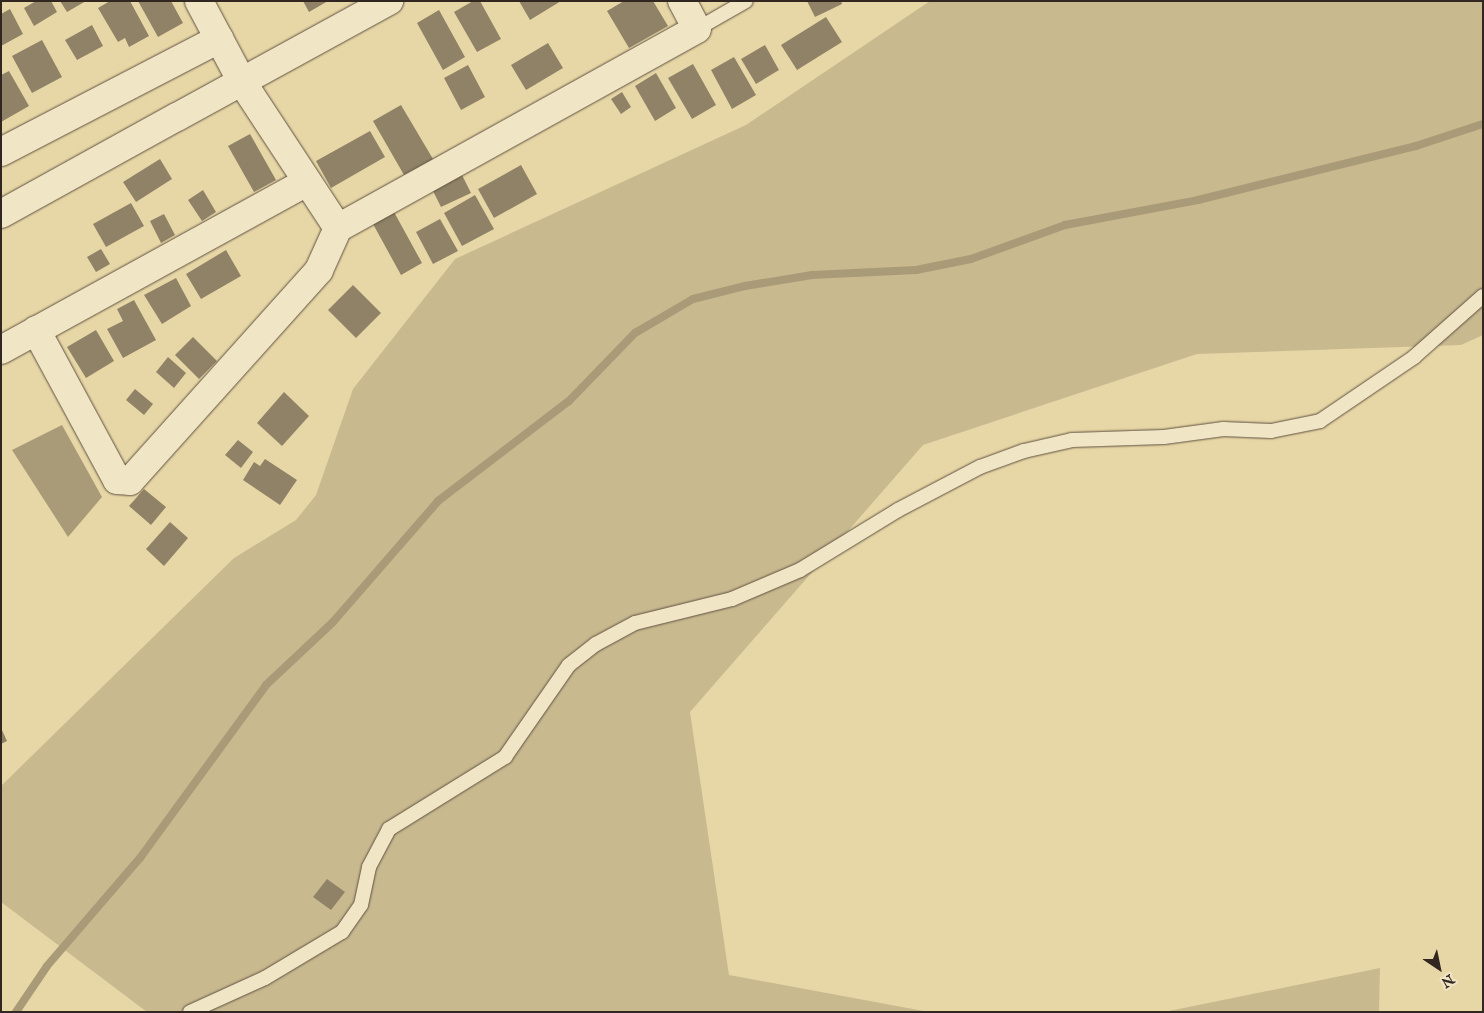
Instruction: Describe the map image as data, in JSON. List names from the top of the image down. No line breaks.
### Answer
{"north":"bottom right"}
